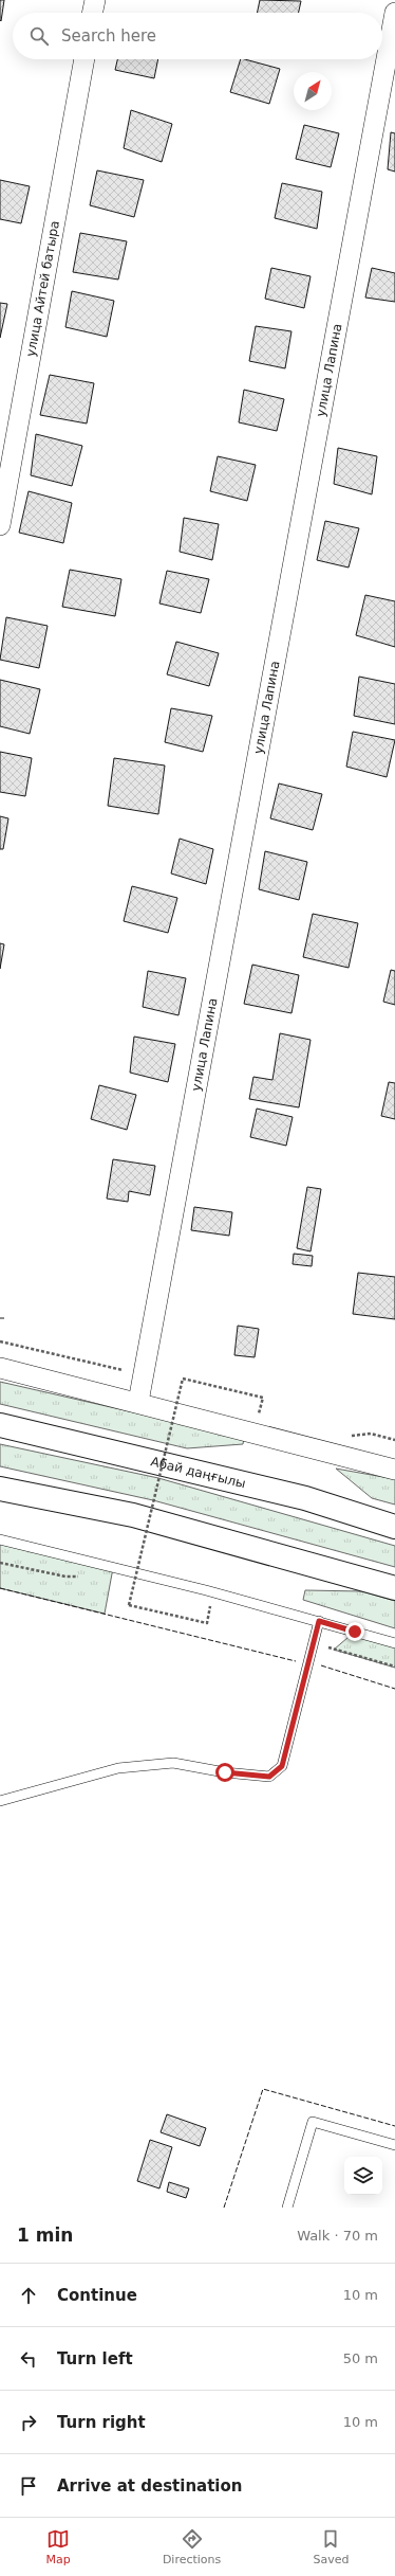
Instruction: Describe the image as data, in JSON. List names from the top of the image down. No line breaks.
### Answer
{"streets":{"main road":["Абай даңғылы"],"street":["улица Айтей батыра","улица Лапина"]},"north":"top right","page":{"search":"Search here","heading":["1 min","Walk · 70 m"],"list":[["Continue","10 m"],["Turn left","50 m"],["Turn right","10 m"],"Arrive at destination"],"nav":["Map","Directions","Saved"]}}
